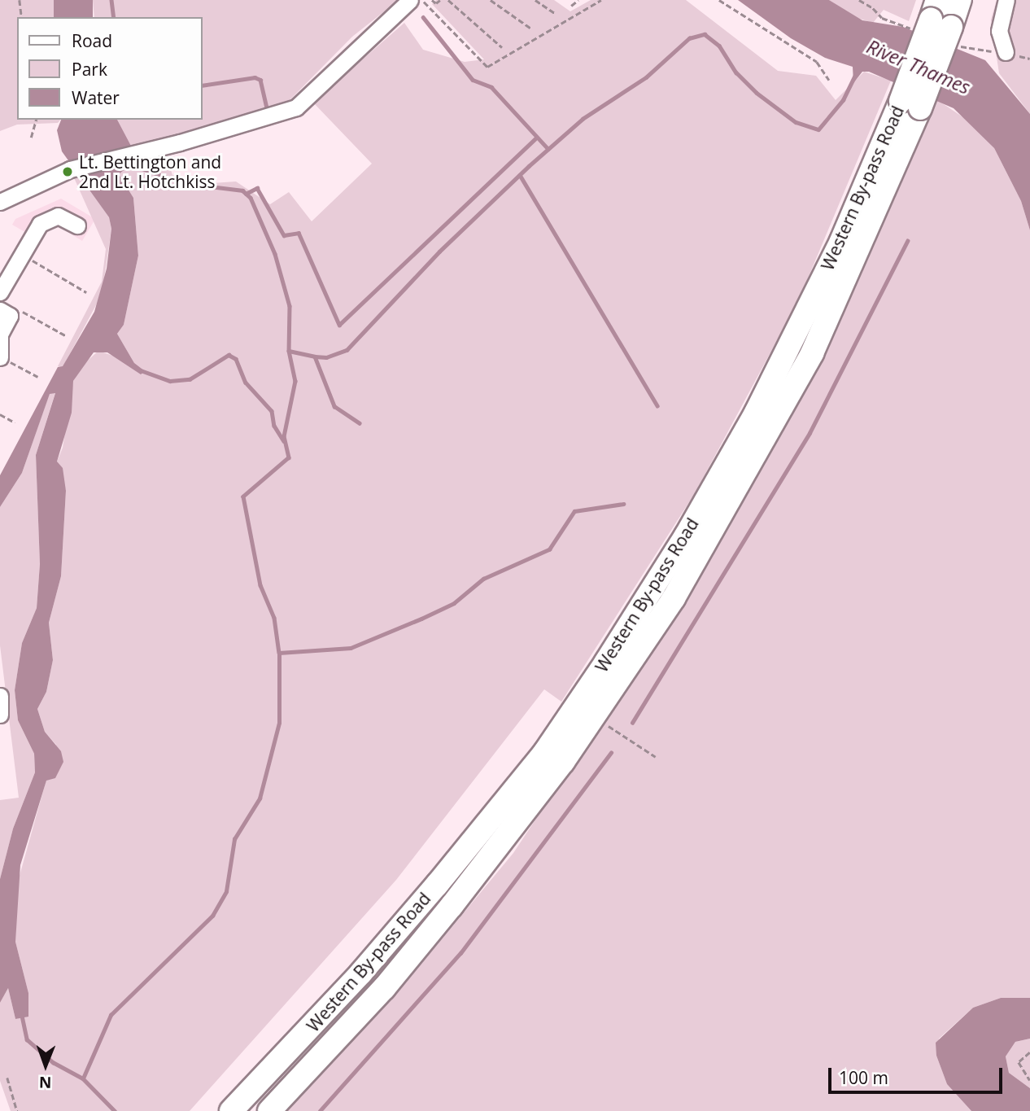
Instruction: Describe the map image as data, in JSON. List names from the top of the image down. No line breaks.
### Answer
{"streets":{"highway":["Western By-pass Road"]},"water":["River Thames"],"places":["Lt. Bettington and 2nd Lt. Hotchkiss"],"legend":["Road","Park","Water"],"scale_bar":"100 m","north":"bottom"}
